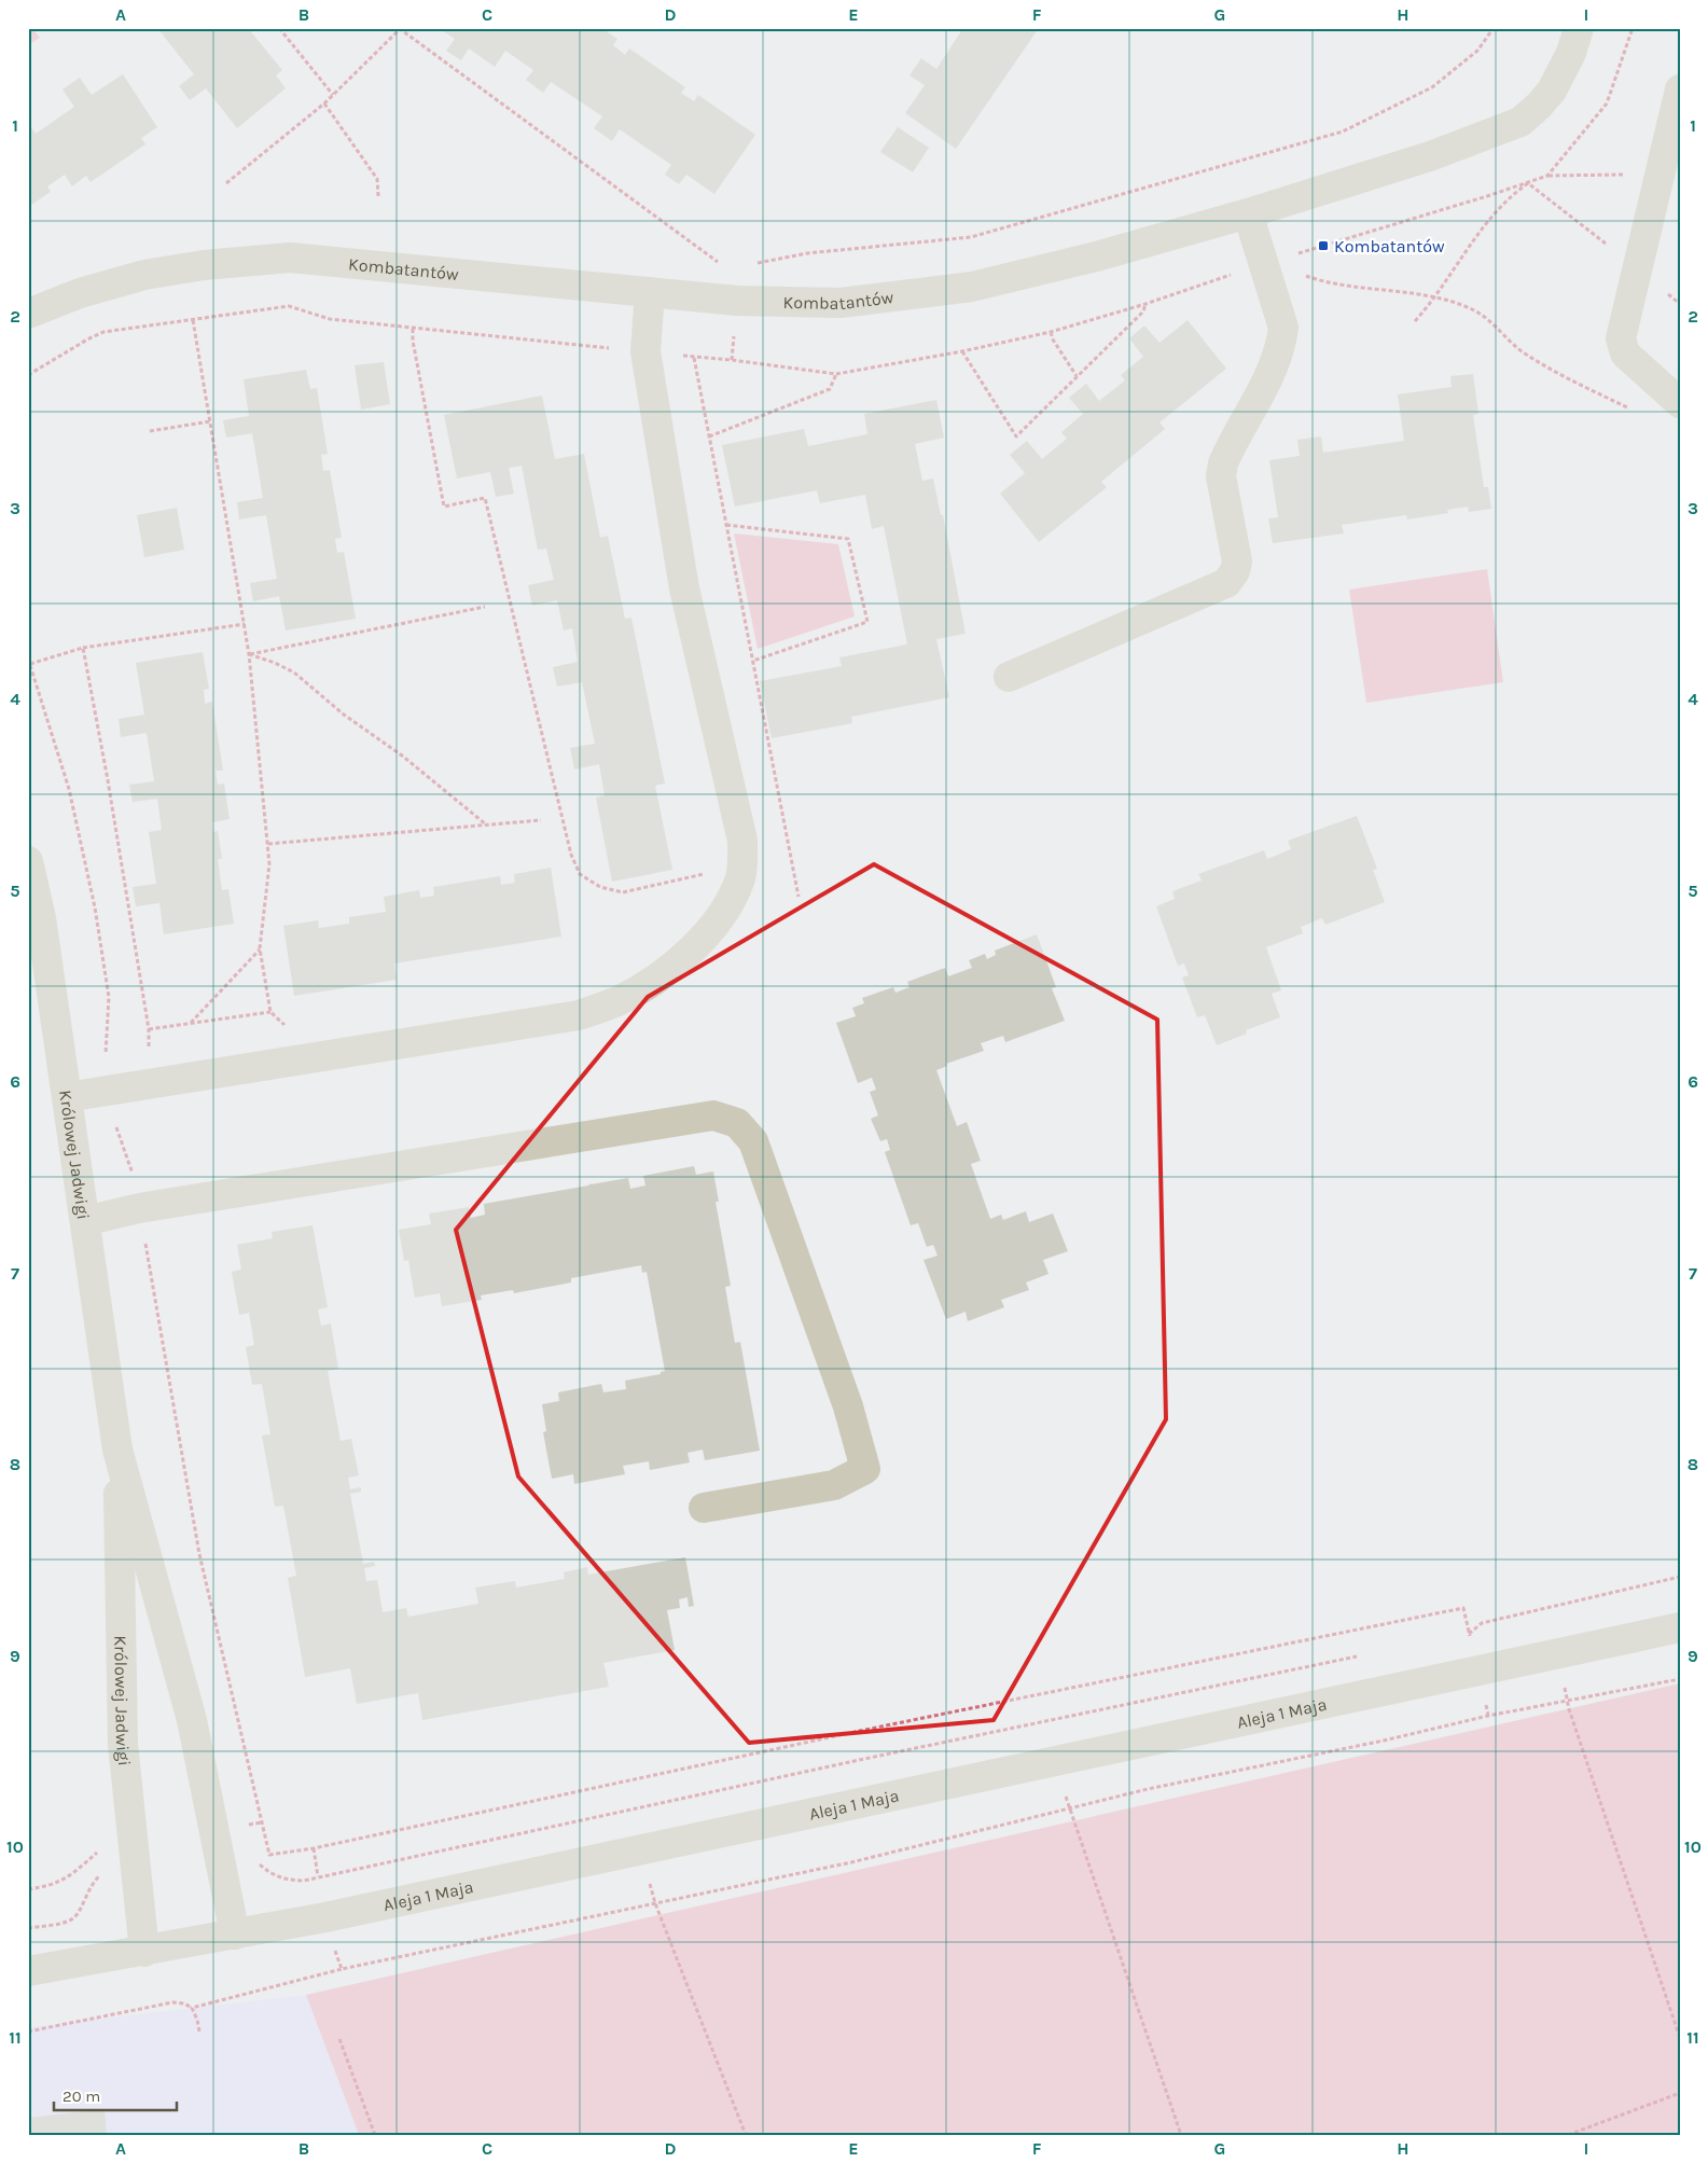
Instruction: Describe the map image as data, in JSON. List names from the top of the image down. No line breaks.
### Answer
{"streets":{"street":["Kombatantów","Królowej Jadwigi","Aleja 1 Maja"]},"crossings":[["Królowej Jadwigi","Aleja 1 Maja"]],"places":{"transit":["Kombatantów"]},"scale_bar":"20 m","grid":{"columns":["A","B","C","D","E","F","G","H","I"],"rows":["1","2","3","4","5","6","7","8","9","10","11"]}}
